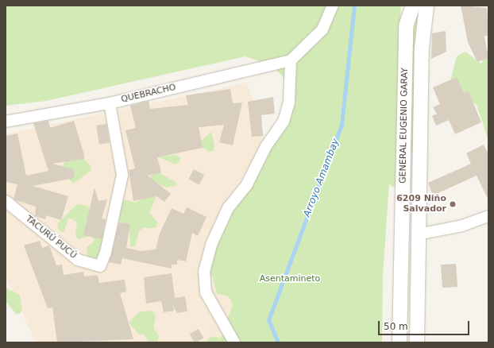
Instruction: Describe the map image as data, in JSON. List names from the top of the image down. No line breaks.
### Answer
{"streets":{"street":["QUEBRACHO","GENERAL EUGENIO GARAY","TACURÚ PUCÚ"]},"crossings":[["QUEBRACHO","TACURÚ PUCÚ"]],"water":["Arroyo Amambay"],"parks":["Asentamineto"],"places":["6209 Niño Salvador"],"scale_bar":"50 m"}
